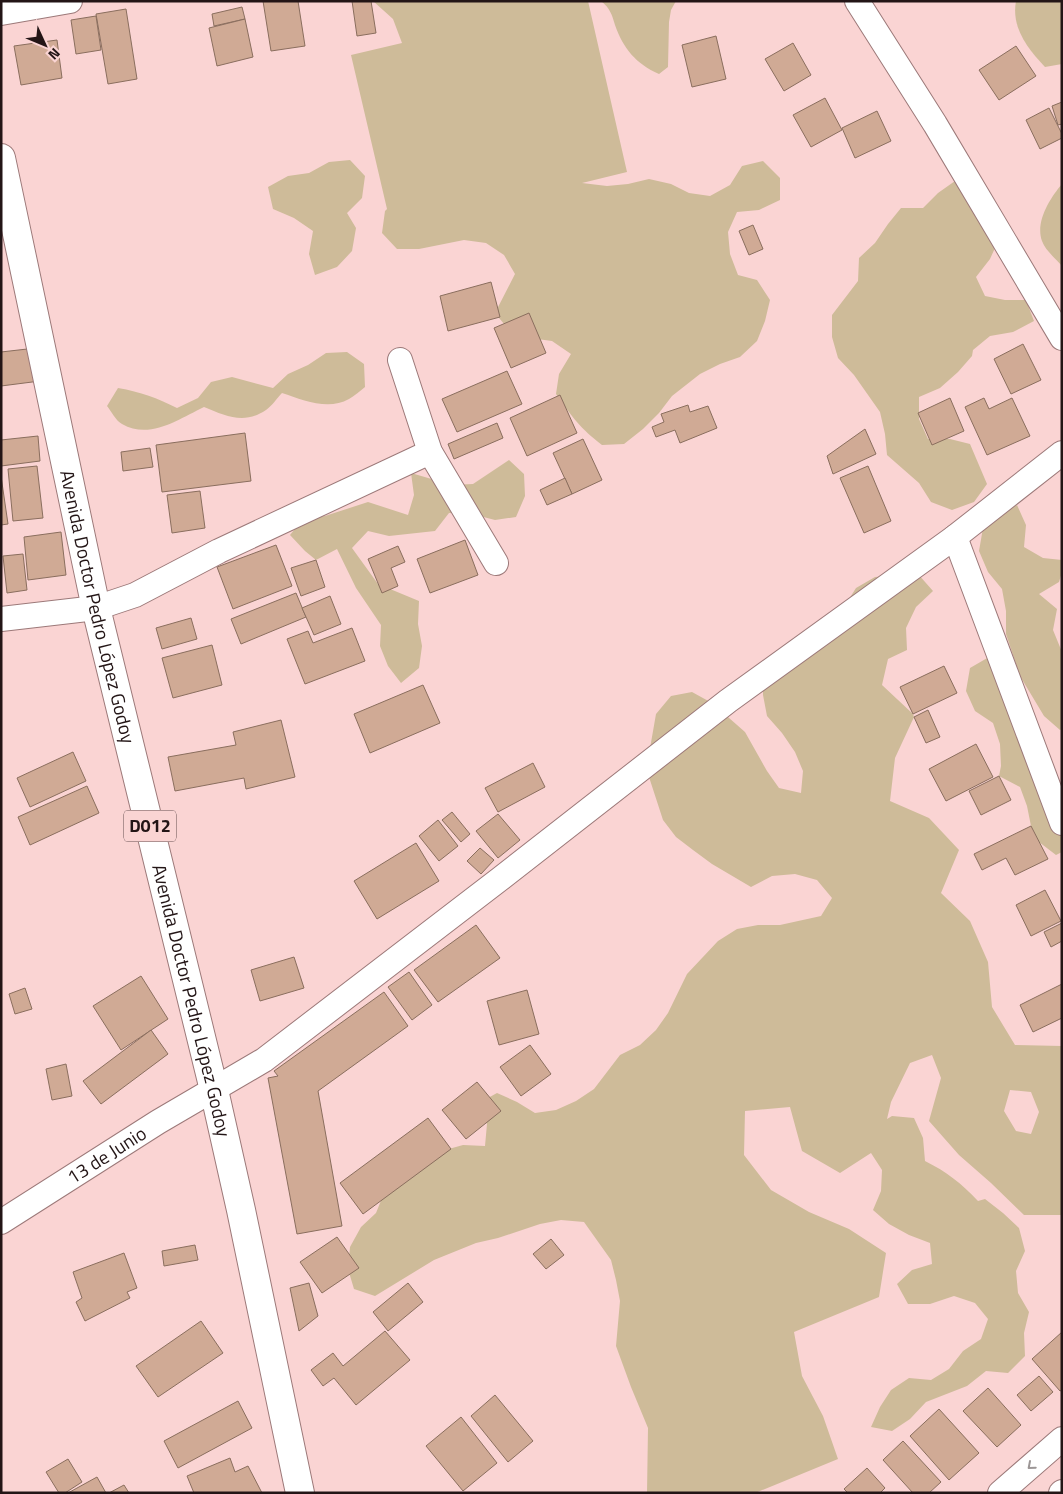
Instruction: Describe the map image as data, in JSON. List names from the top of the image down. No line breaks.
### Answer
{"streets":{"main road":["Avenida Doctor Pedro López Godoy","D012"],"street":["13 de Junio"]},"crossings":[["Avenida Doctor Pedro López Godoy","13 de Junio"]],"north":"bottom right"}
